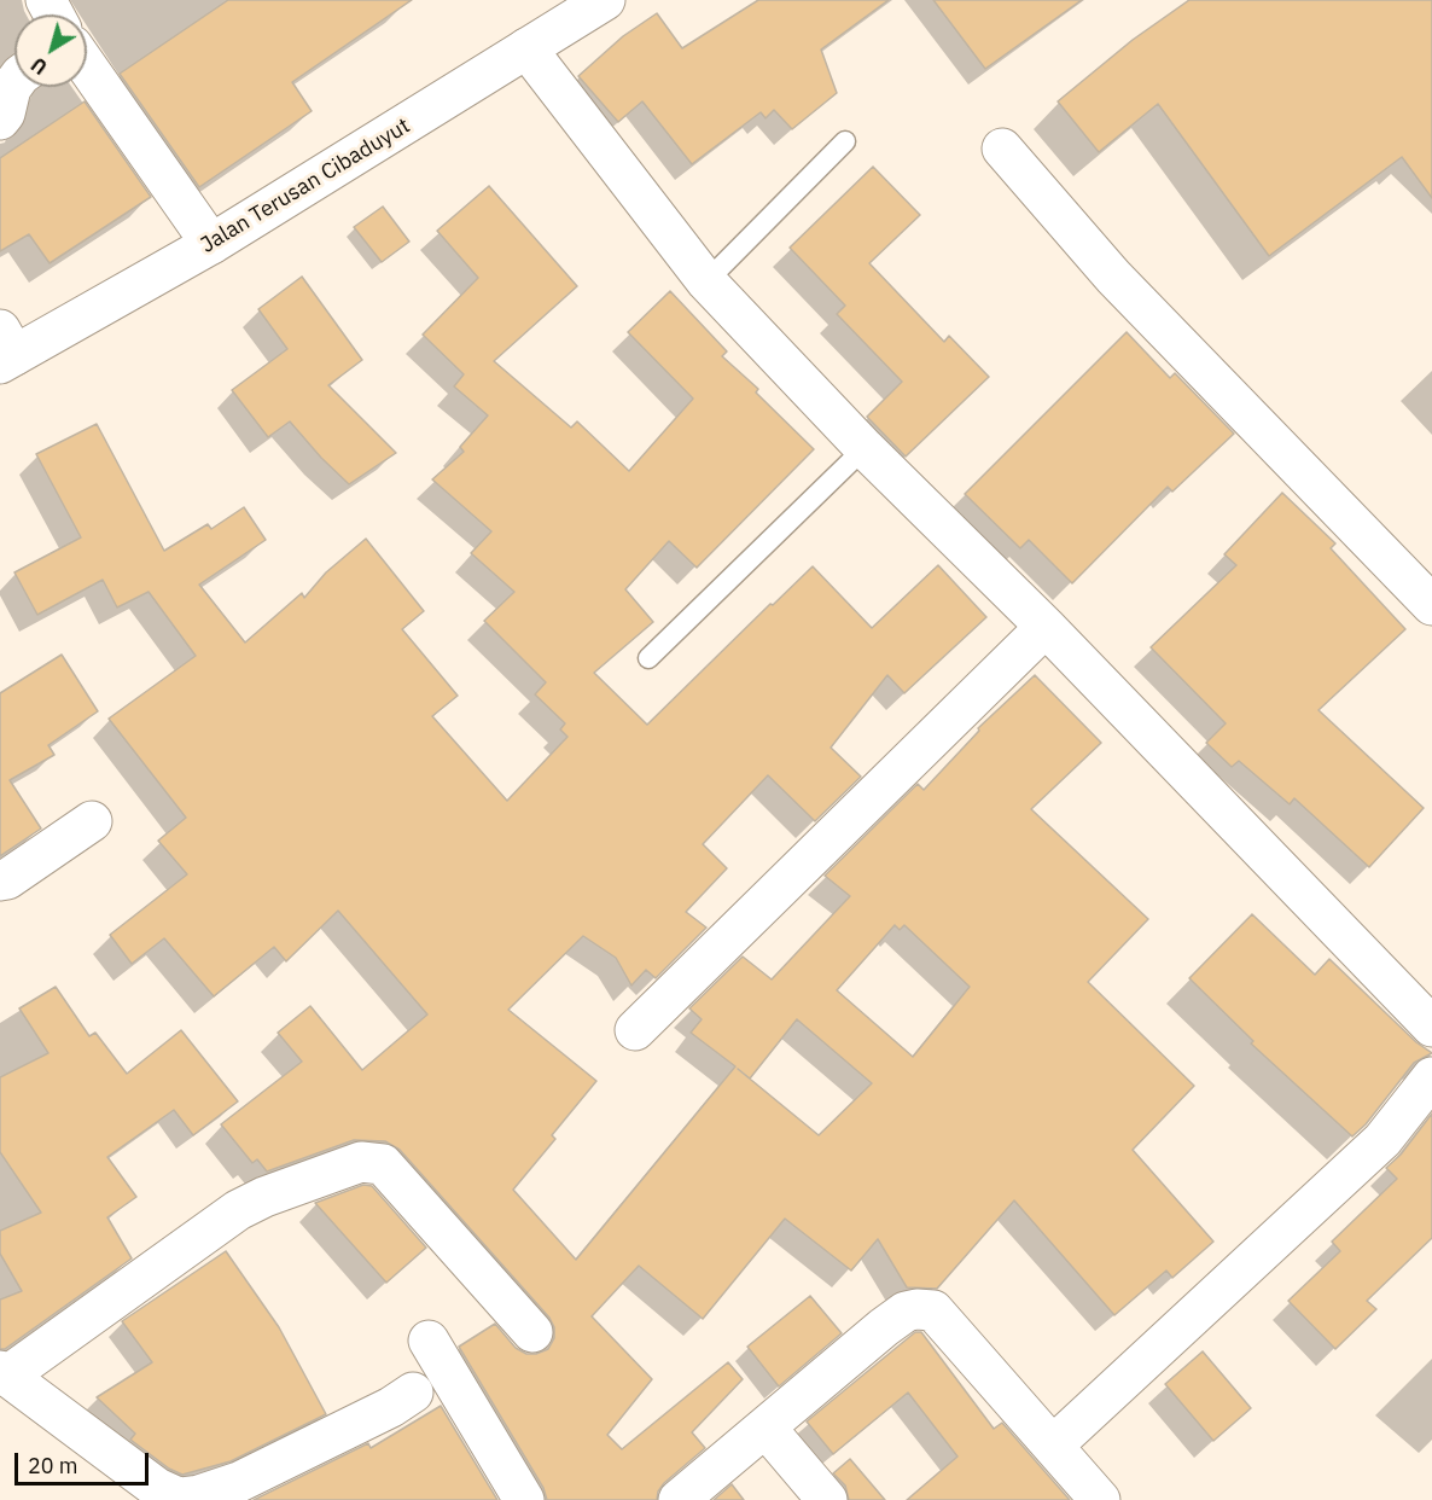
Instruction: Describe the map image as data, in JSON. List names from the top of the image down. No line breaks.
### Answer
{"streets":{"street":["Jalan Terusan Cibaduyut"]},"scale_bar":"20 m","north":"bottom left"}
